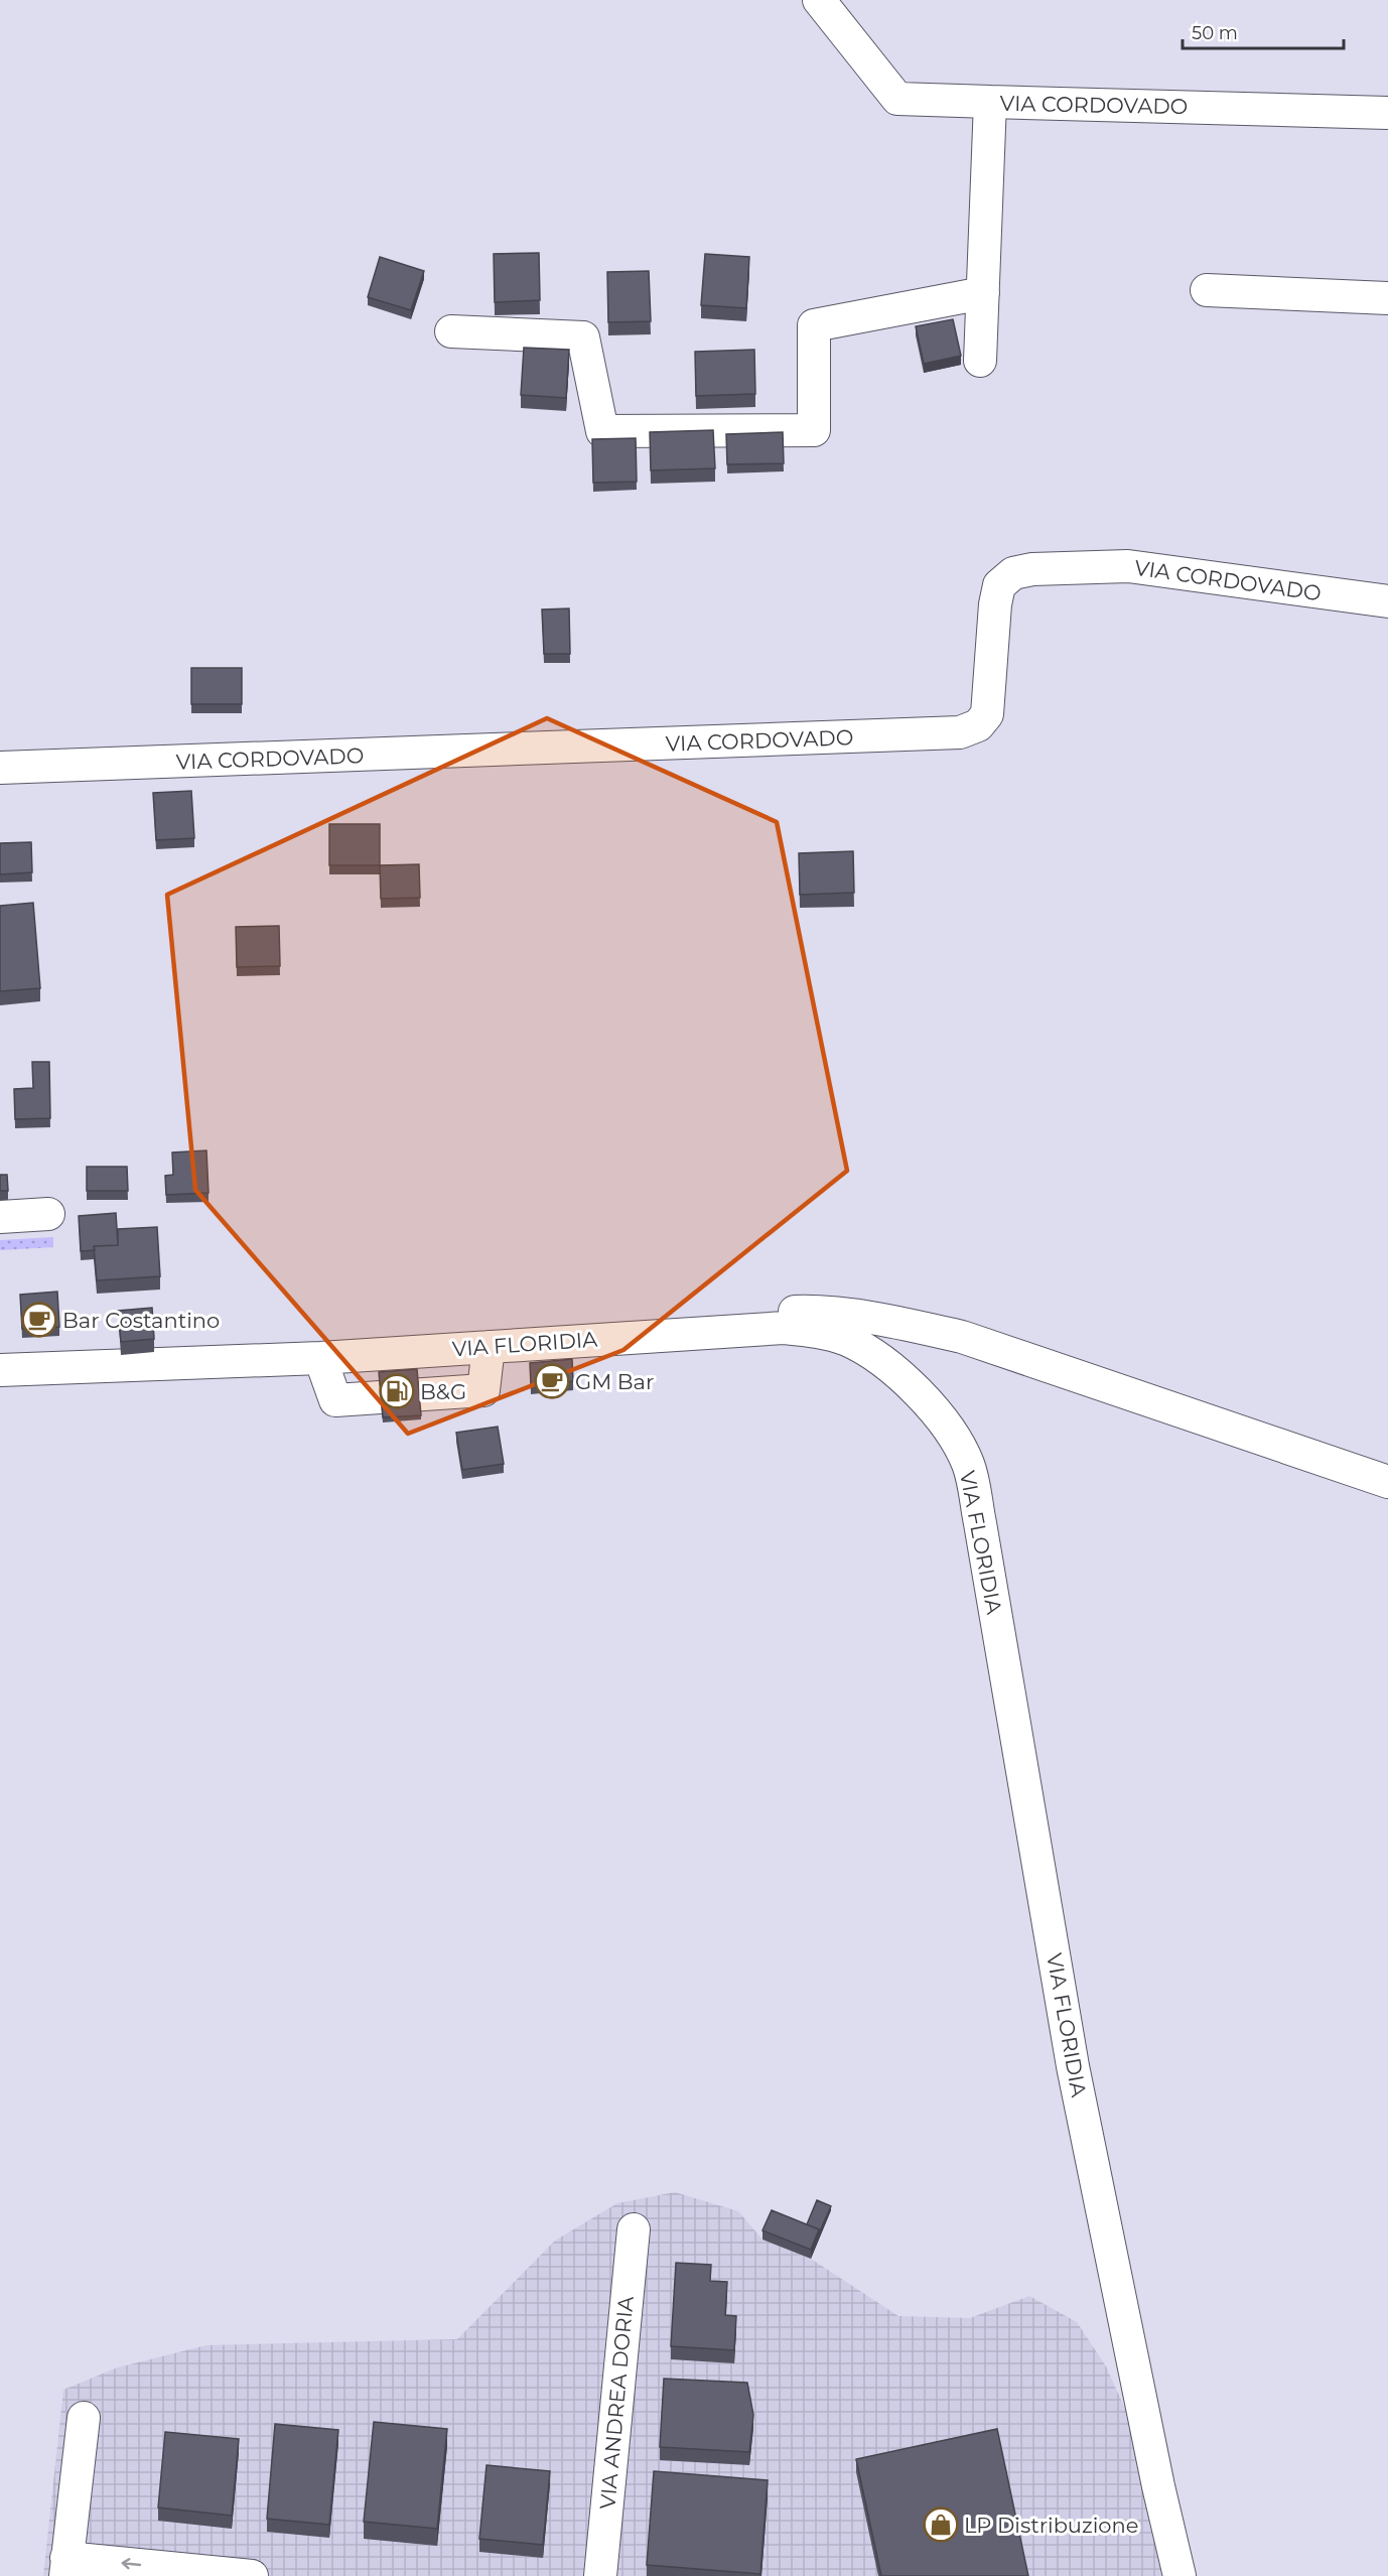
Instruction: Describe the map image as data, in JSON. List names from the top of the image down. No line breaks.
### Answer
{"streets":{"street":["VIA CORDOVADO","VIA FLORIDIA","VIA ANDREA DORIA"]},"places":{"cafe":["Bar Costantino","GM Bar"],"fuel station":["B&G"],"shop":["LP Distribuzione"]},"scale_bar":"50 m"}
